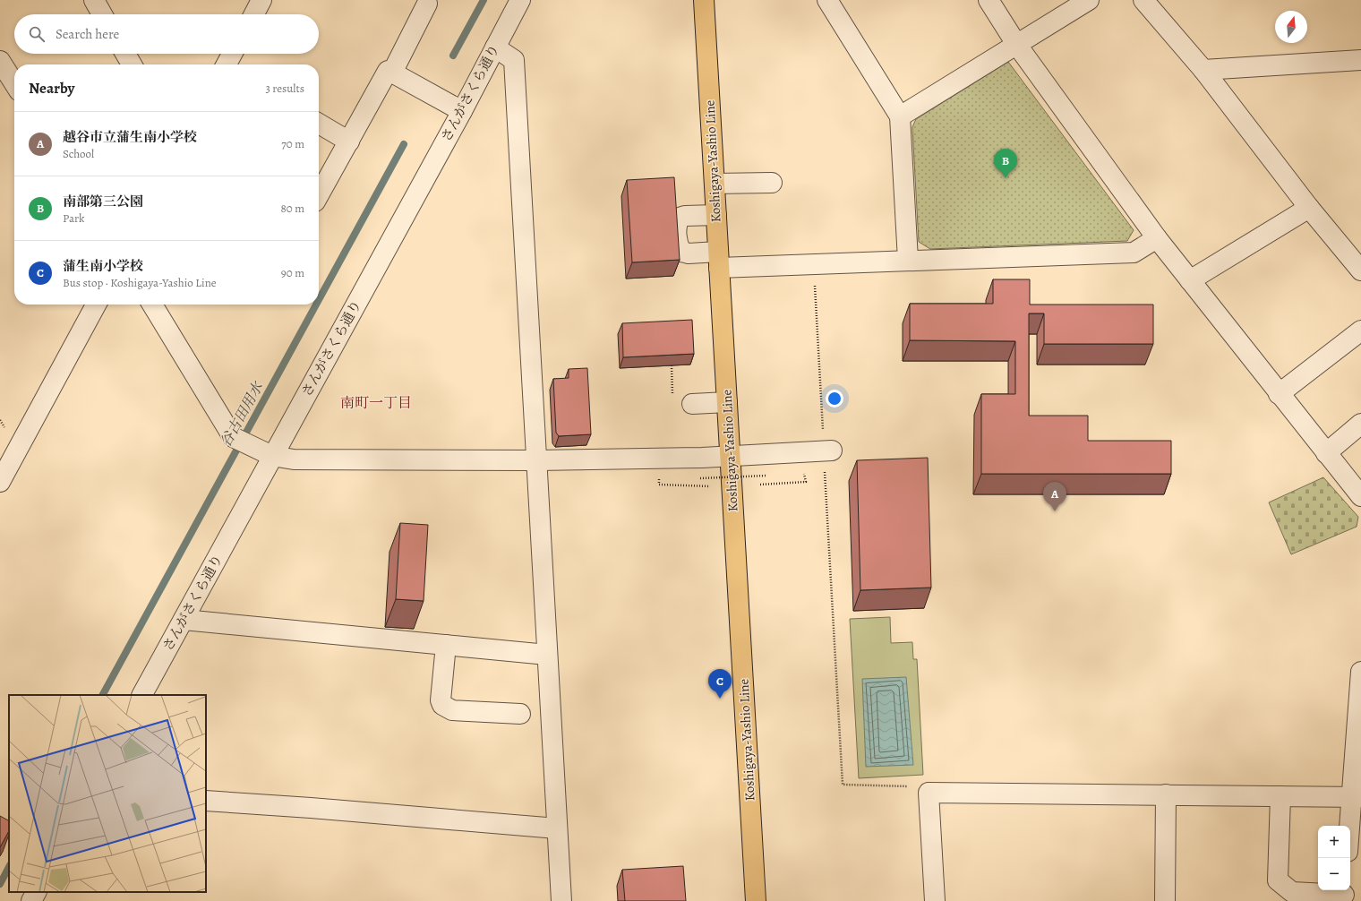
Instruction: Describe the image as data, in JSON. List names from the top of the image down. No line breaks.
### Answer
{"streets":{"main road":["Koshigaya-Yashio Line"],"street":["さんがさくら通り"]},"districts":["南町一丁目"],"water":["谷古田用水"],"north":"top","page":{"search":"Search here","heading":["Nearby","3 results"],"list":[{"mark":"A","name":"越谷市立蒲生南小学校","note":"School","value":"70 m"},{"mark":"B","name":"南部第三公園","note":"Park","value":"80 m"},{"mark":"C","name":"蒲生南小学校","note":"Bus stop · Koshigaya-Yashio Line","value":"90 m"}],"pins":["B","A","C"],"map_buttons":["+","−"]}}
